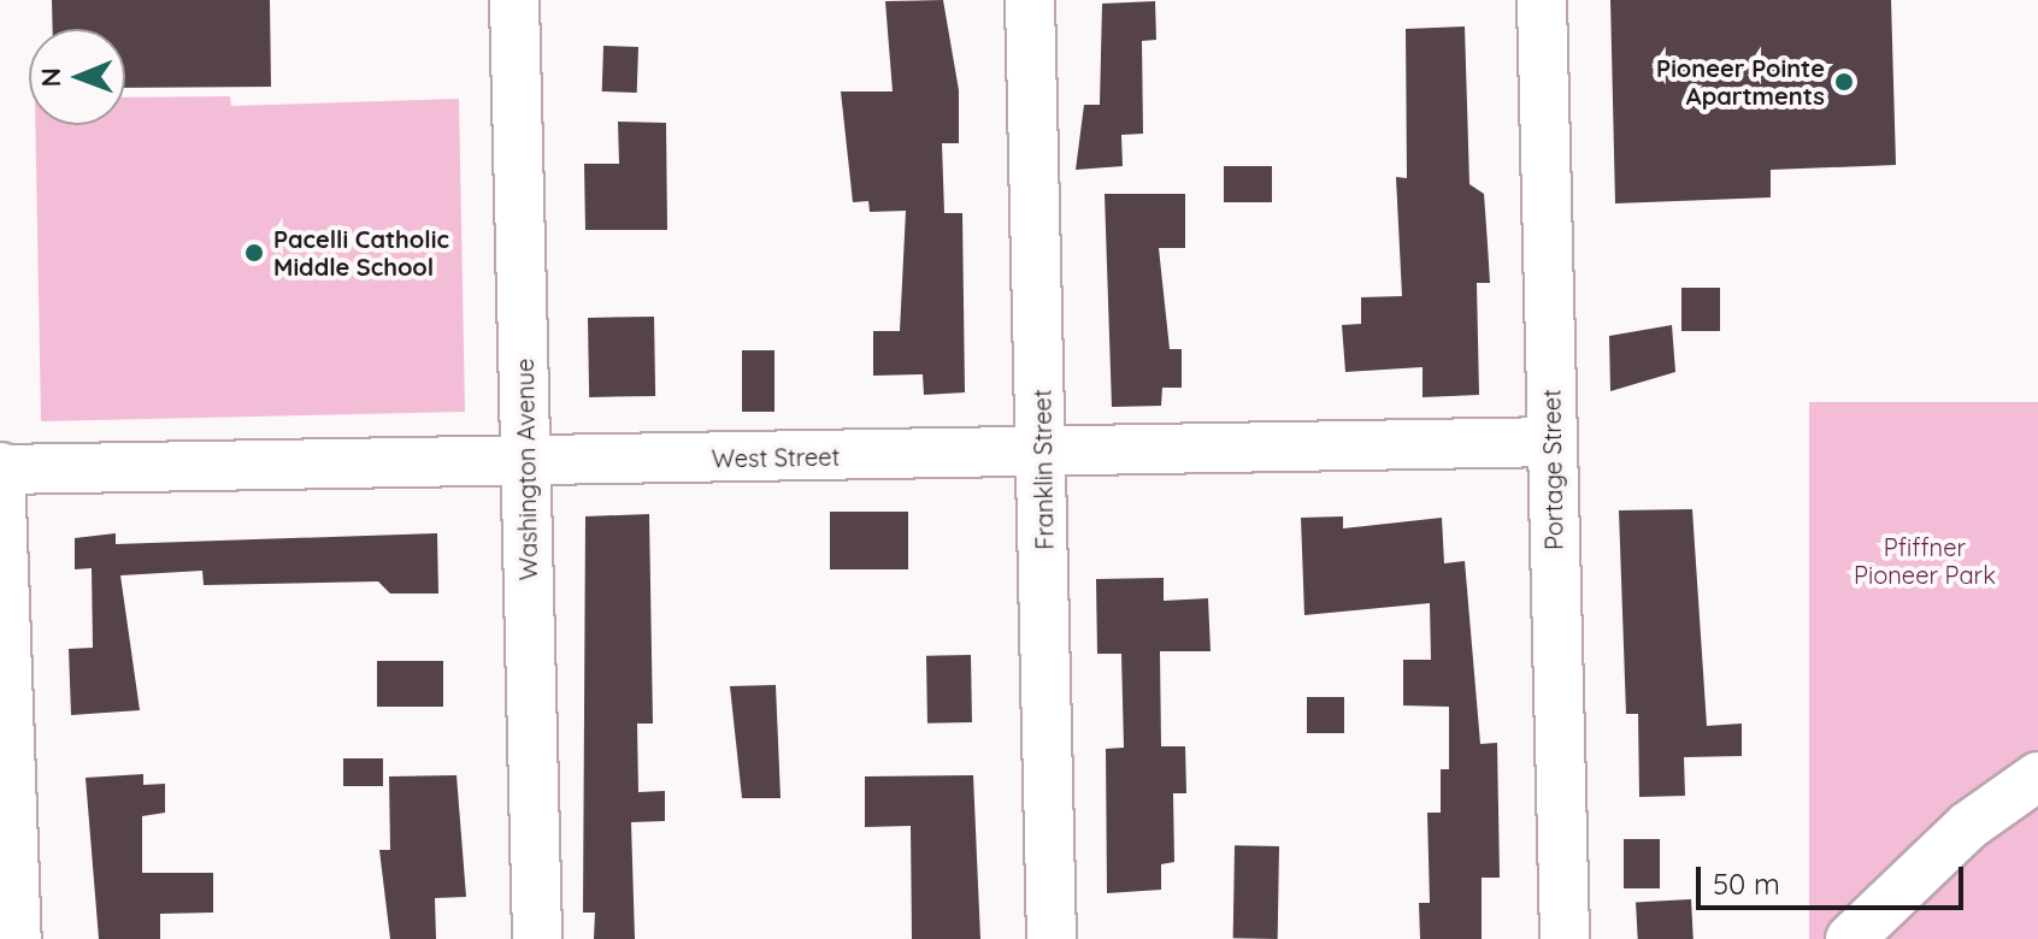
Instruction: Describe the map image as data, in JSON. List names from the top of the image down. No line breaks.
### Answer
{"streets":{"street":["West Street","Washington Avenue","Franklin Street","Portage Street"]},"crossings":[["West Street","Washington Avenue"],["West Street","Franklin Street"],["West Street","Portage Street"]],"parks":["Pfiffner Pioneer Park"],"places":["Pioneer Pointe Apartments","Pacelli Catholic Middle School"],"scale_bar":"50 m","north":"left"}
